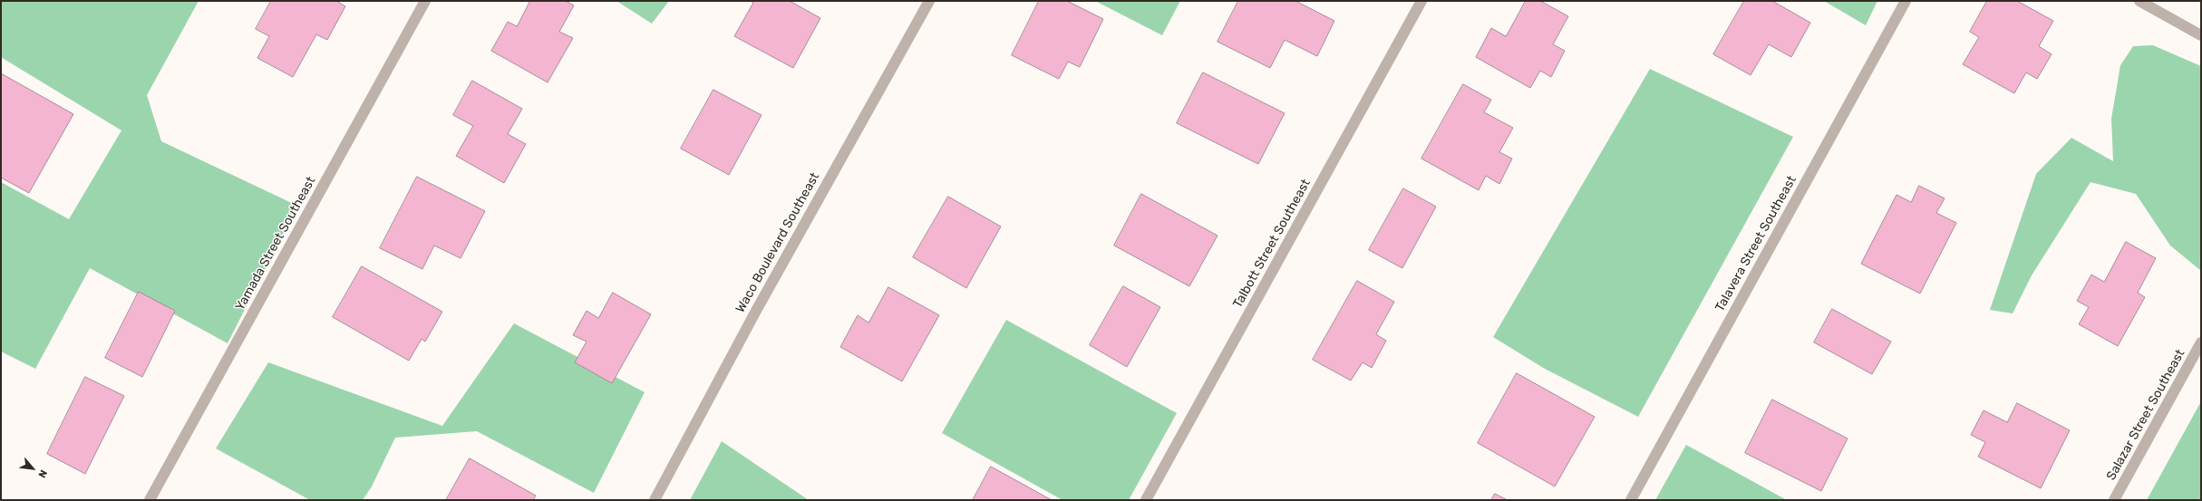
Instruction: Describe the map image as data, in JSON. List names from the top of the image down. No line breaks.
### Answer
{"streets":{"street":["Waco Boulevard Southeast","Yamada Street Southeast","Talbott Street Southeast","Talavera Street Southeast","Salazar Street Southeast"]},"north":"bottom right"}
